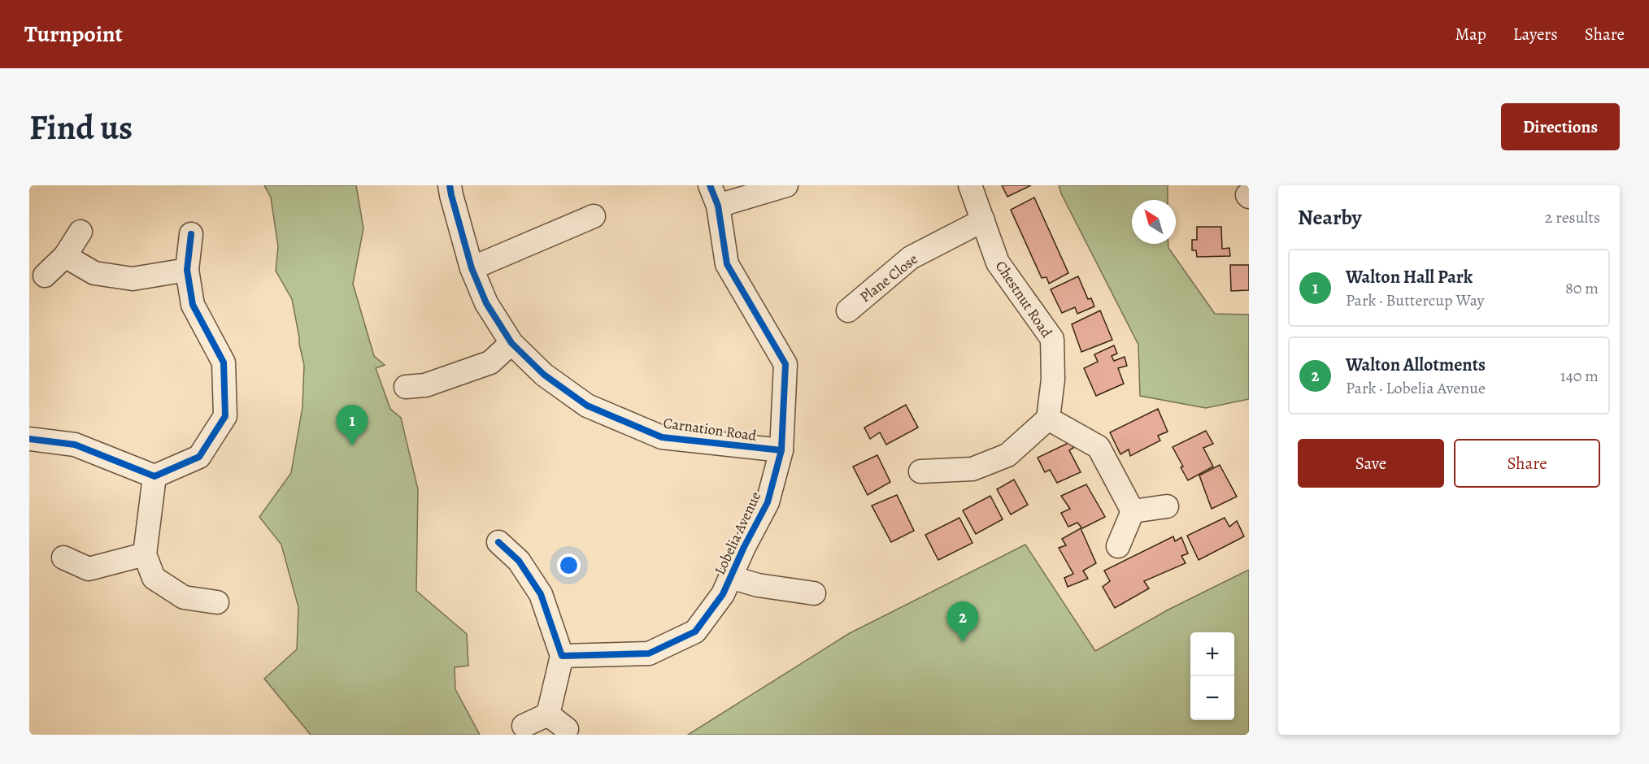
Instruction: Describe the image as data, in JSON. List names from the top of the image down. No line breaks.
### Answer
{"streets":{"street":["Plane Close","Chestnut Road","Carnation Road","Lobelia Avenue"]},"crossings":[["Plane Close","Chestnut Road"],["Carnation Road","Lobelia Avenue"]],"north":"top left","page":{"header":"Turnpoint","nav":["Map","Layers","Share"],"buttons":["Directions",["Save","Share"]],"title":"Find us","heading":["Nearby","2 results"],"list":[{"mark":"1","name":"Walton Hall Park","note":"Park · Buttercup Way","value":"80 m"},{"mark":"2","name":"Walton Allotments","note":"Park · Lobelia Avenue","value":"140 m"}],"pins":["1","2"],"map_buttons":["+","−"]}}
